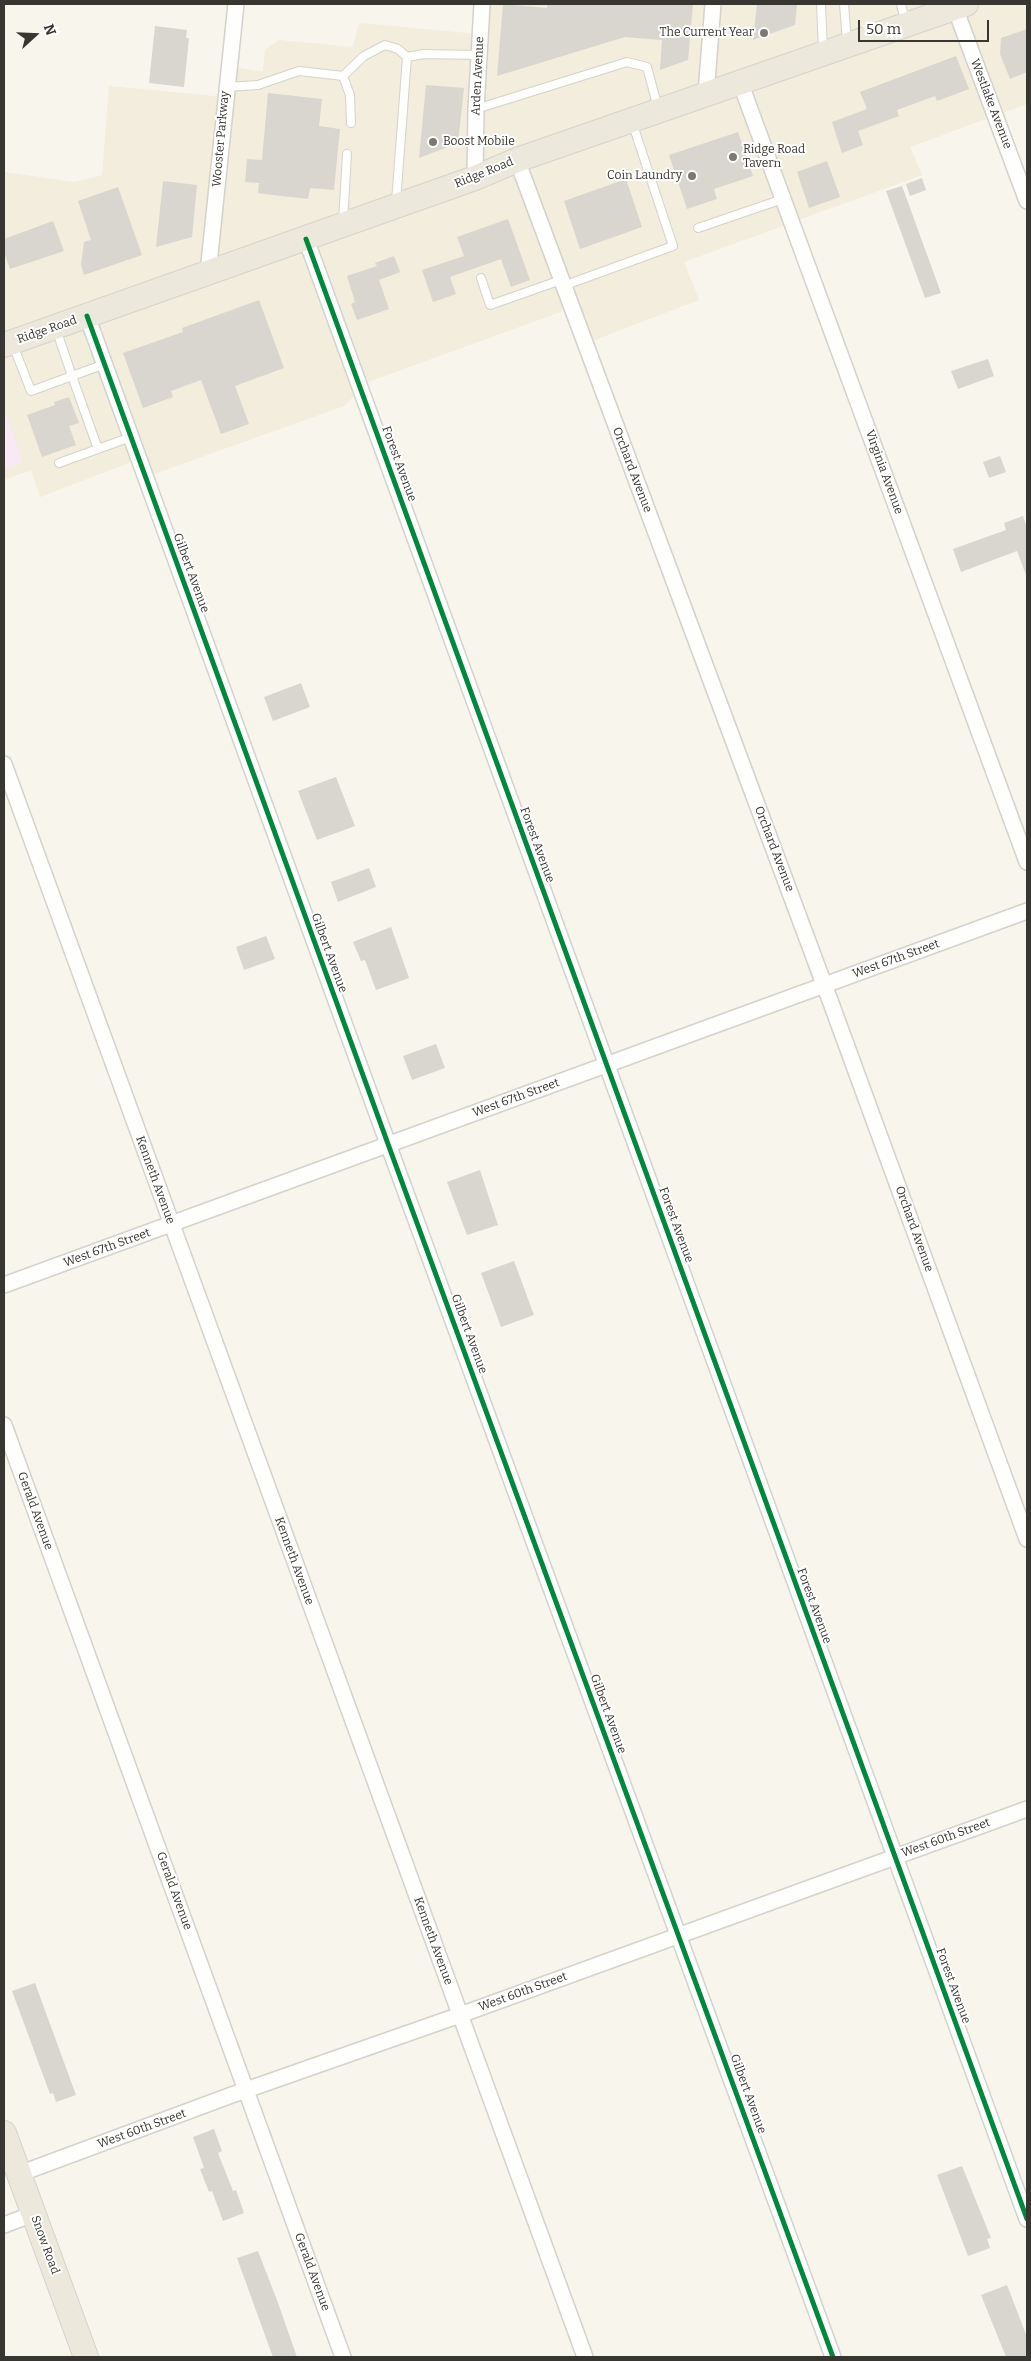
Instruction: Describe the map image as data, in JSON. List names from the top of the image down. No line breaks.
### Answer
{"streets":{"main road":["Ridge Road","Snow Road"],"street":["Arden Avenue","Westlake Avenue","Wooster Parkway","Forest Avenue","Orchard Avenue","Virginia Avenue","Gilbert Avenue","West 67th Street","Kenneth Avenue","Gerald Avenue","West 60th Street"]},"crossings":[["Arden Avenue","Ridge Road"],["Westlake Avenue","Ridge Road"],["Wooster Parkway","Ridge Road"],["Ridge Road","Forest Avenue"],["Ridge Road","Orchard Avenue"],["Ridge Road","Virginia Avenue"],["Ridge Road","Gilbert Avenue"],["Forest Avenue","West 67th Street"],["Forest Avenue","West 60th Street"],["Orchard Avenue","West 67th Street"],["Gilbert Avenue","West 67th Street"],["Gilbert Avenue","West 60th Street"],["West 67th Street","Kenneth Avenue"],["Kenneth Avenue","West 60th Street"],["Gerald Avenue","West 60th Street"],["West 60th Street","Snow Road"]],"places":["The Current Year","Boost Mobile","Ridge Road Tavern","Coin Laundry"],"scale_bar":"50 m","north":"right"}
